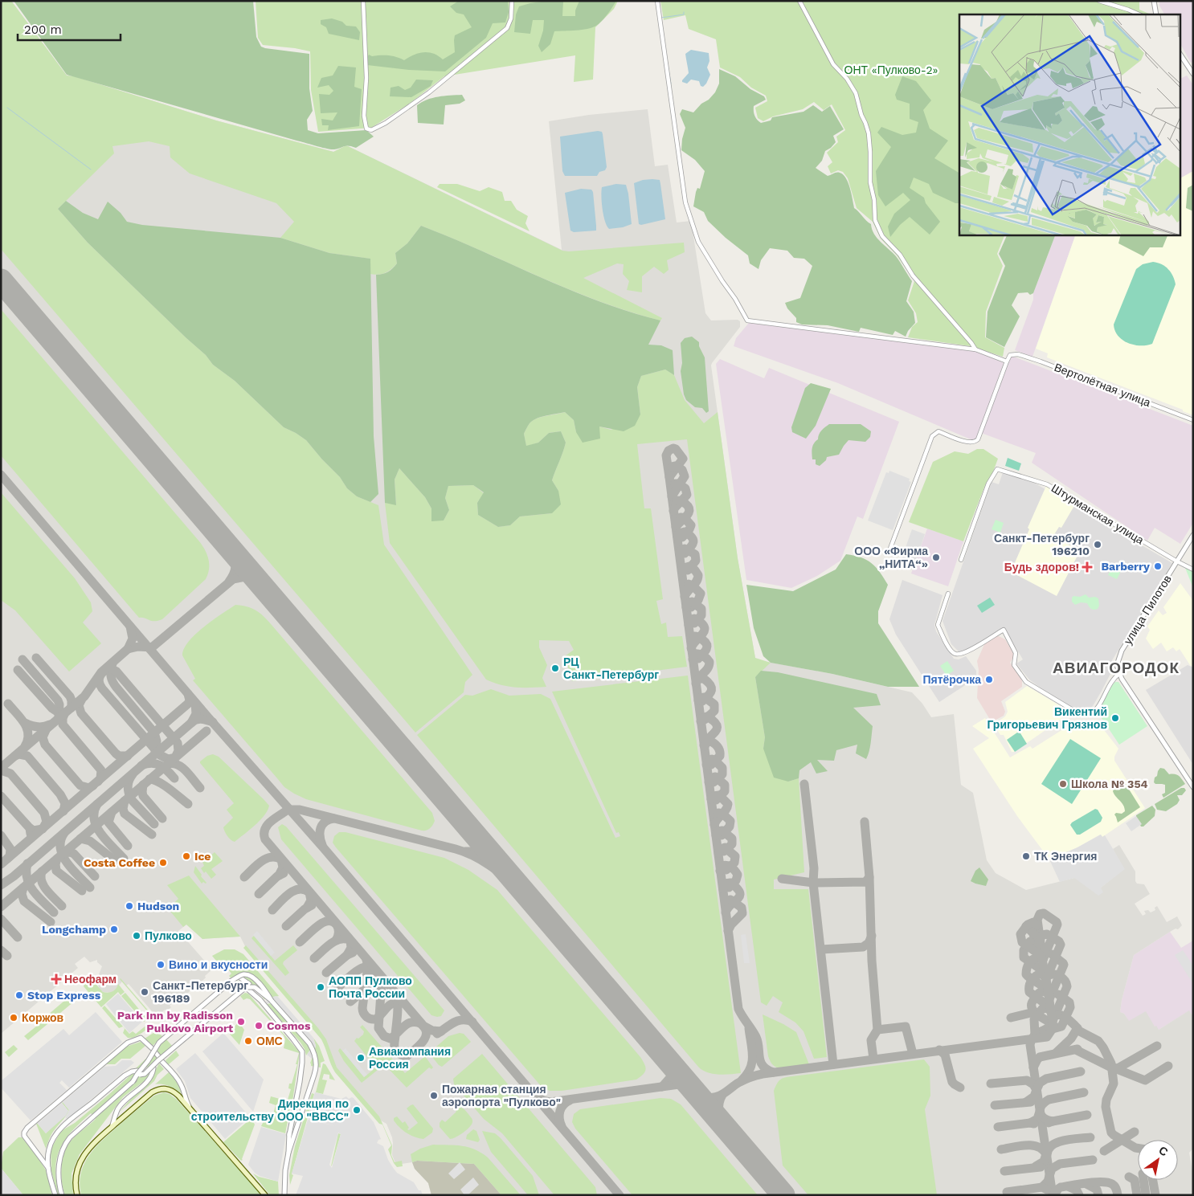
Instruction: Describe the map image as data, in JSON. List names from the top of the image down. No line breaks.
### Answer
{"streets":{"street":["Вертолётная улица","Штурманская улица","улица Пилотов"]},"crossings":[["Штурманская улица","улица Пилотов"]],"districts":["АВИАГОРОДОК"],"parks":["ОНТ «Пулково-2»"],"places":{"other":["Санкт-Петербург 196210","ООО «Фирма „НИТА“»","Barberry","РЦ Санкт-Петербург","Пятёрочка","Викентий Григорьевич Грязнов","Школа № 354","Ice","ТК Энергия","Costa Coffee","Hudson","Longchamp","Пулково","Вино и вкусности","АОПП Пулково Почта России","Санкт-Петербург 196189","Stop Express","Коржов","Park Inn by Radisson Pulkovo Airport","Cosmos","ОМС","Авиакомпания Россия","Пожарная станция аэропорта \"Пулково\"","Дирекция по строительству ООО \"ВВСС\""],"health":["Будь здоров!","Неофарм"]},"scale_bar":"200 m","north":"top right"}
